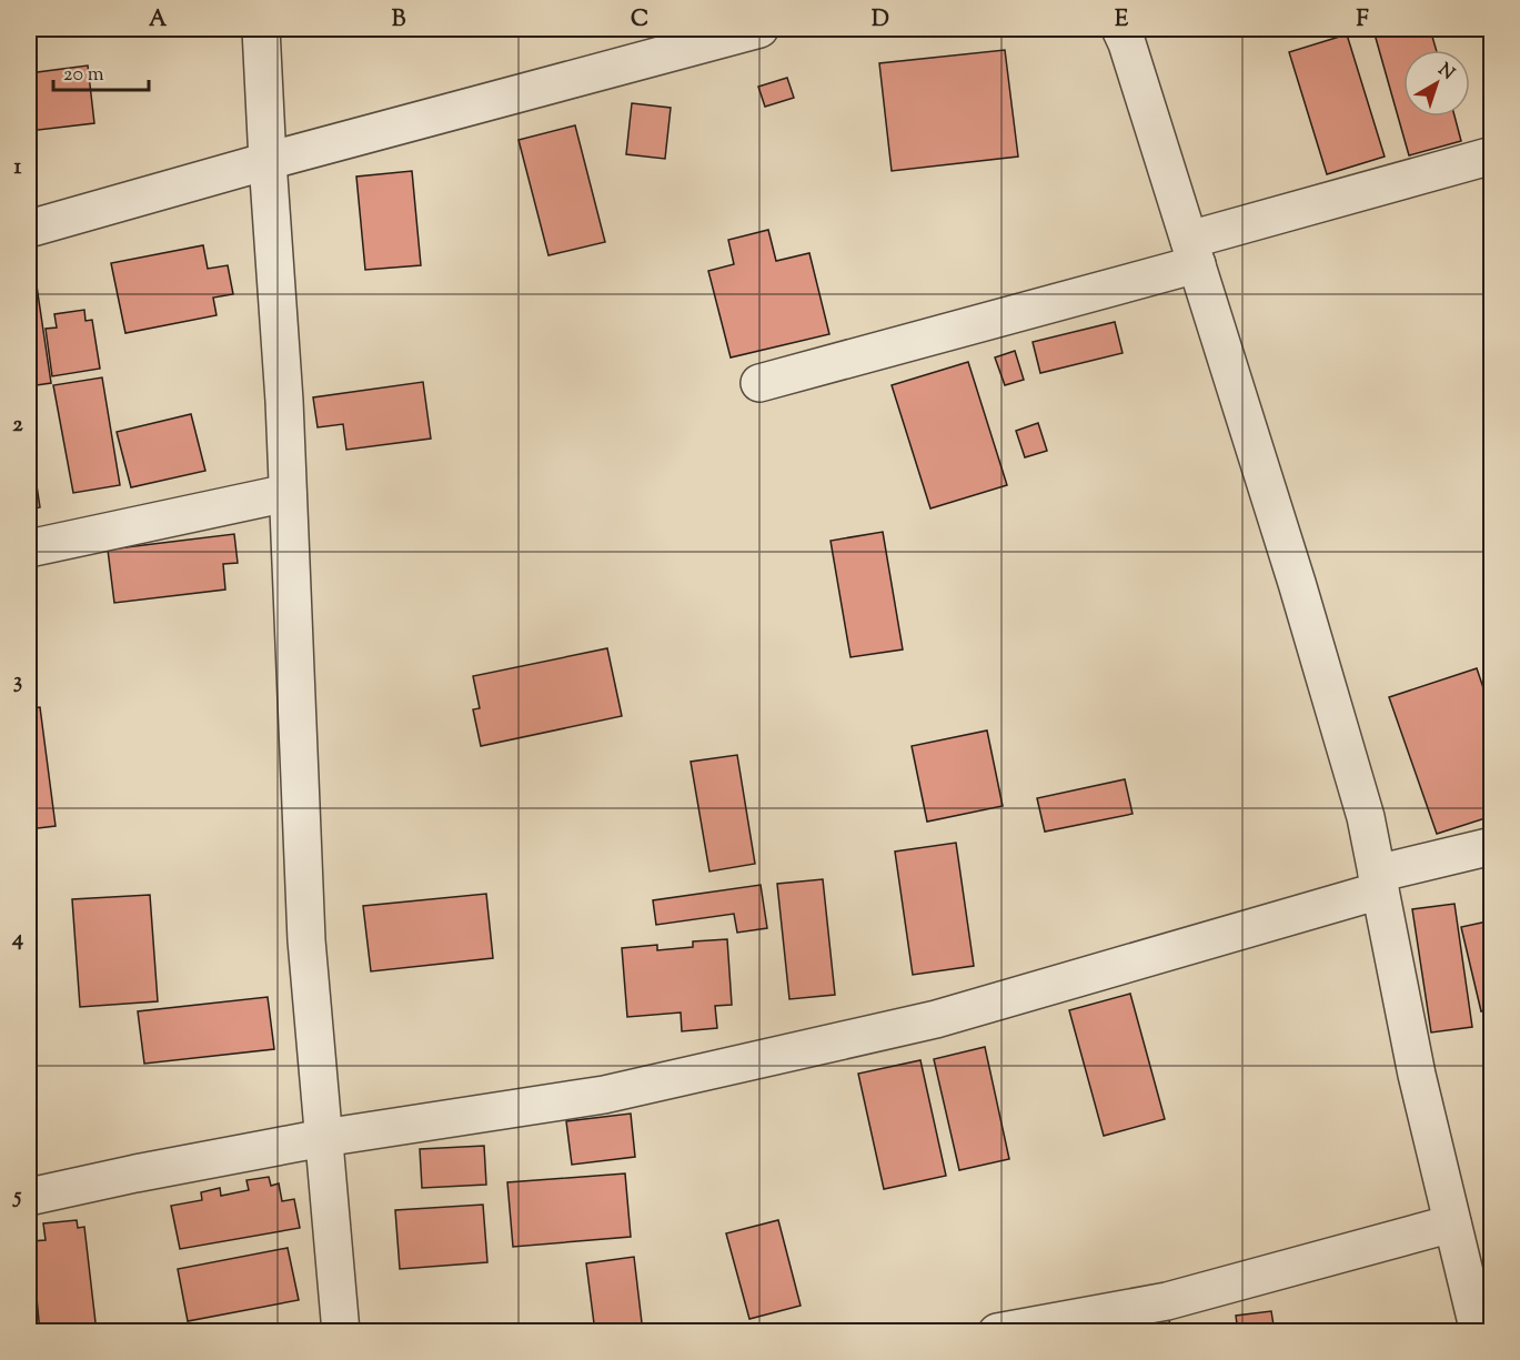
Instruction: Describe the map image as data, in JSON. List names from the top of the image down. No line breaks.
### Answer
{"scale_bar":"20 m","north":"top right","grid":{"columns":["A","B","C","D","E","F"],"rows":["1","2","3","4","5"]}}
